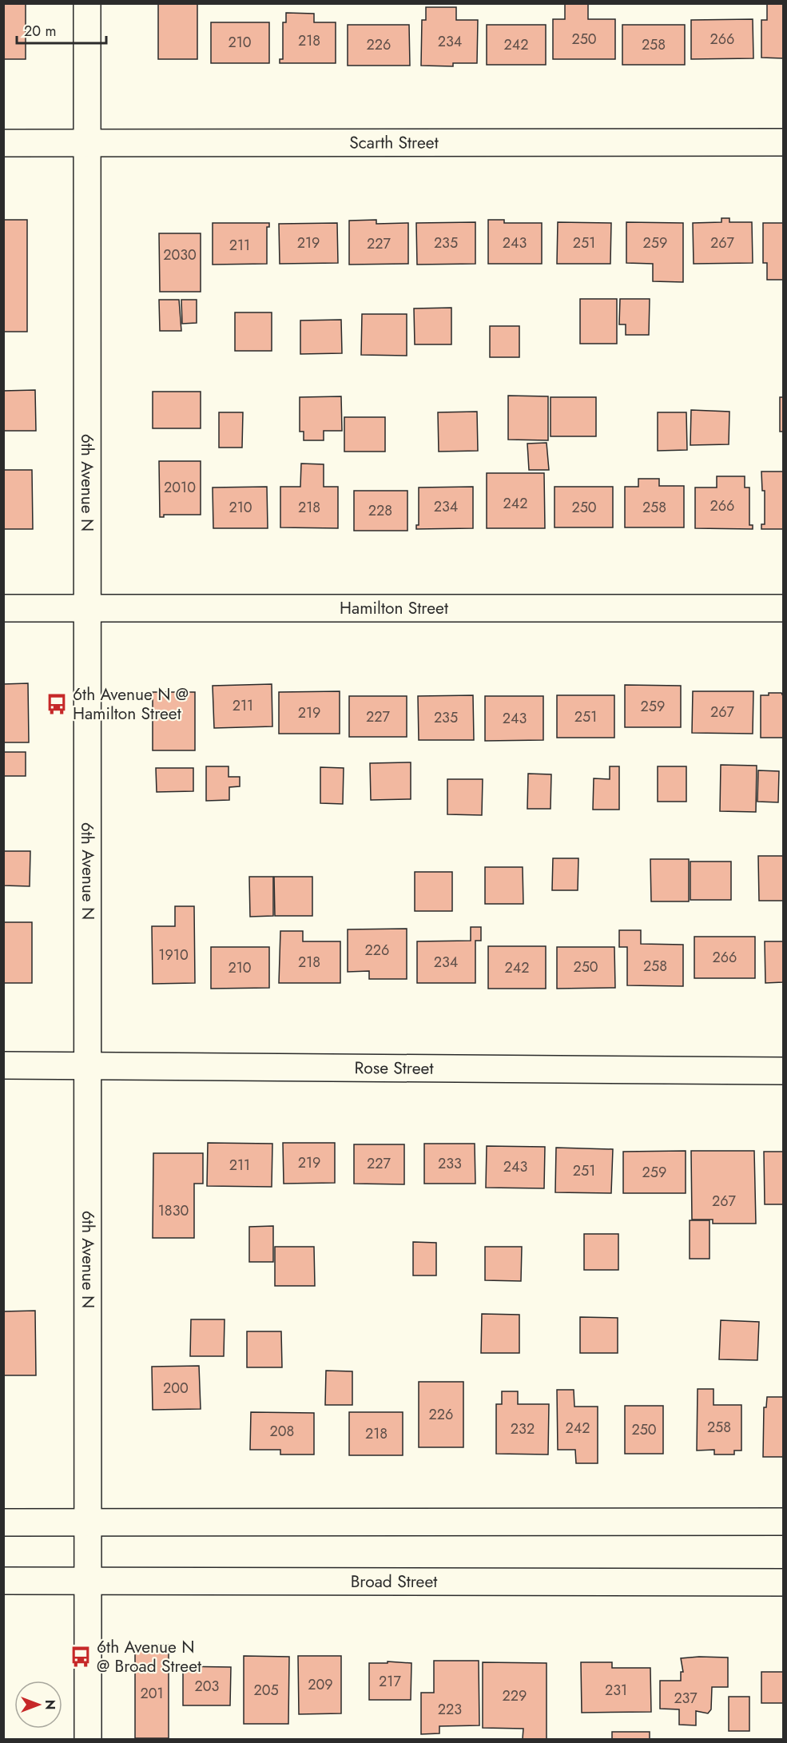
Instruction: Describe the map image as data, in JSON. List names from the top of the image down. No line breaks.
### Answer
{"streets":{"street":["Scarth Street","6th Avenue N","Hamilton Street","Rose Street","Broad Street"]},"crossings":[["Scarth Street","6th Avenue N"],["6th Avenue N","Hamilton Street"],["6th Avenue N","Rose Street"],["6th Avenue N","Broad Street"]],"places":{"bus stop":["6th Avenue N @ Hamilton Street","6th Avenue N @ Broad Street"]},"house_numbers":["250","266","218","234","210","226","242","258","219","235","243","251","259","267","227","211","2030","2010","242","266","234","210","218","250","258","228","211","259","267","219","227","251","235","243","226","1910","266","218","234","258","250","210","242","219","227","233","211","243","251","259","267","1830","200","226","258","242","232","250","208","218","217","209","203","205","231","201","229","237","223"],"scale_bar":"20 m","north":"right"}
